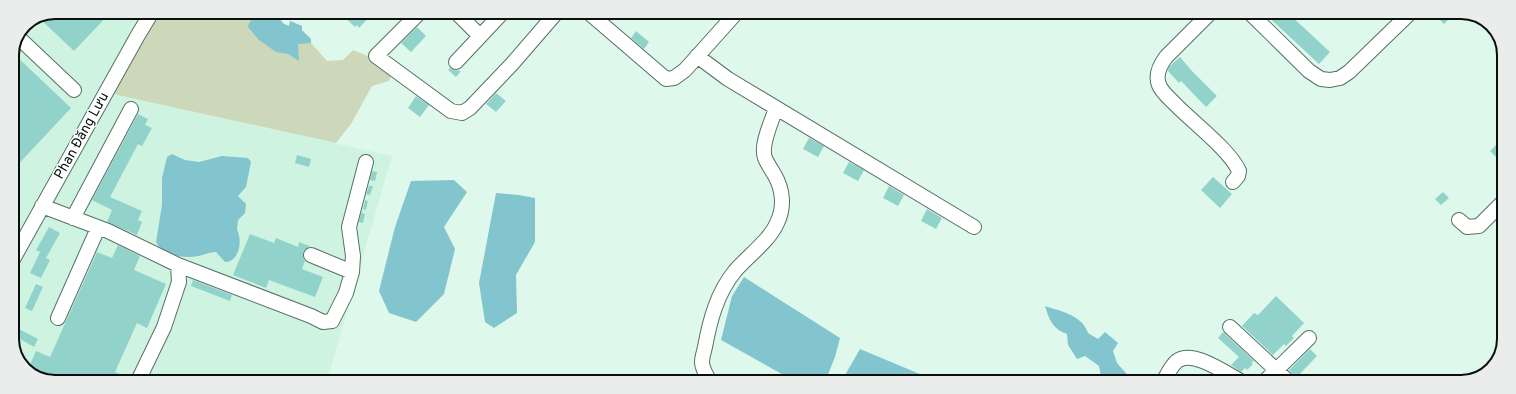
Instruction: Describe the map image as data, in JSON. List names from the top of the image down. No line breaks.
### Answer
{"streets":{"street":["Phan Đăng Lưu"]}}
